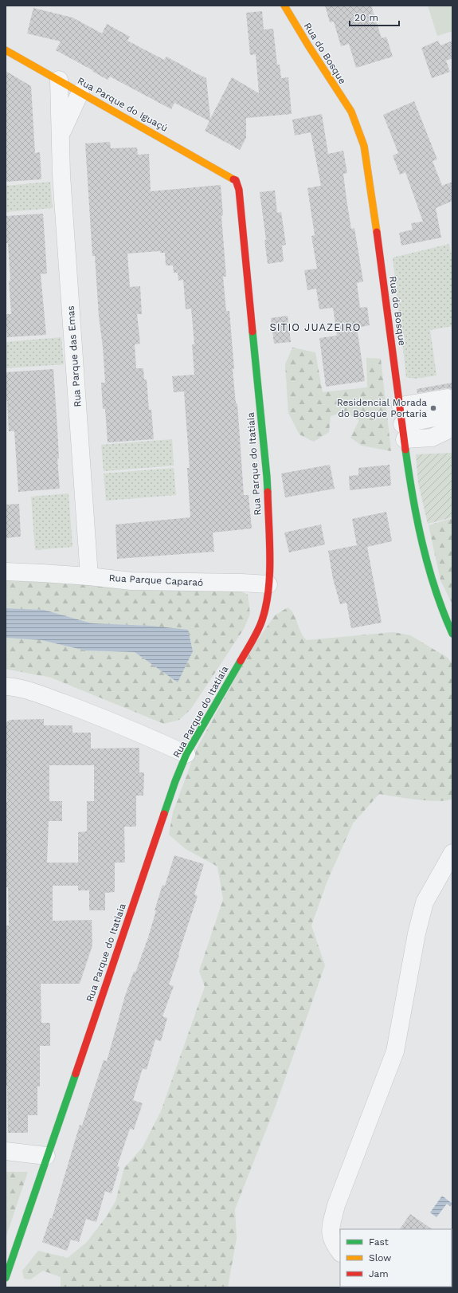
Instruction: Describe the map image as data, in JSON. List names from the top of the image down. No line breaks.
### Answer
{"streets":{"street":["Rua do Bosque","Rua Parque do Iguaçú","Rua Parque das Emas","Rua Parque do Itatiaia","Rua Parque Caparaó"]},"crossings":[["Rua Parque do Iguaçú","Rua Parque das Emas"],["Rua Parque do Iguaçú","Rua Parque do Itatiaia"],["Rua Parque das Emas","Rua Parque Caparaó"],["Rua Parque do Itatiaia","Rua Parque Caparaó"]],"districts":["SITIO JUAZEIRO"],"places":["Residencial Morada do Bosque Portaria"],"legend":["Fast","Slow","Jam"],"scale_bar":"20 m"}
